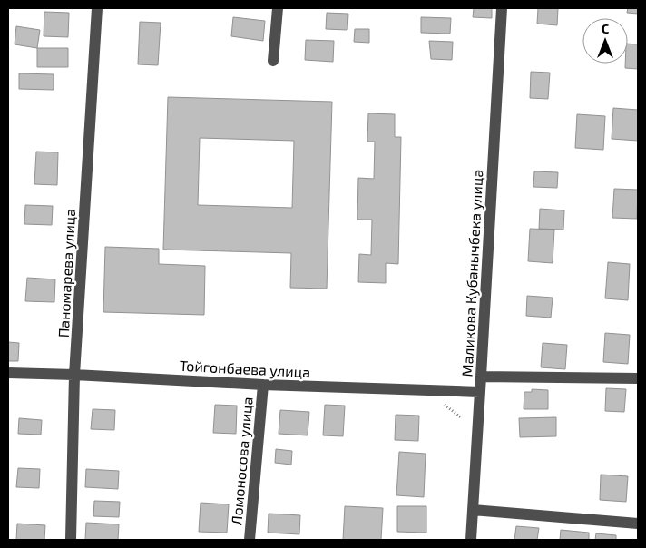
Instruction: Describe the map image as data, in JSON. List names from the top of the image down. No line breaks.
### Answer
{"streets":{"street":["Паномарева улица","Маликова Кубанычбека улица","Тойгонбаева улица","Ломоносова улица"]},"crossings":[["Паномарева улица","Тойгонбаева улица"],["Маликова Кубанычбека улица","Тойгонбаева улица"],["Тойгонбаева улица","Ломоносова улица"]],"north":"top"}
